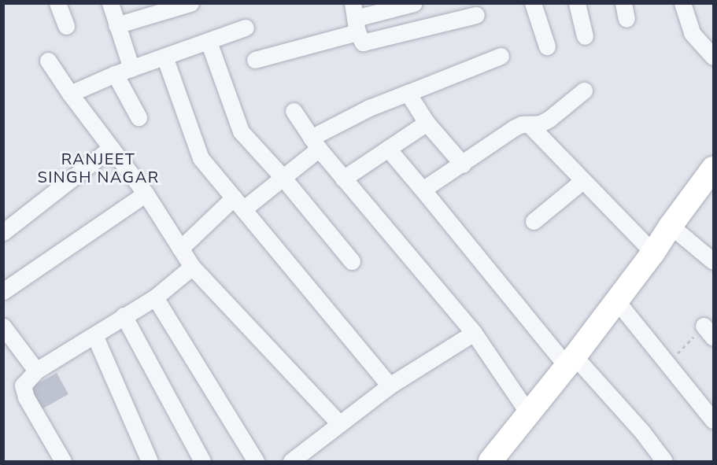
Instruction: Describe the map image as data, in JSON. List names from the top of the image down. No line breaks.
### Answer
{"districts":["RANJEET SINGH NAGAR"]}
